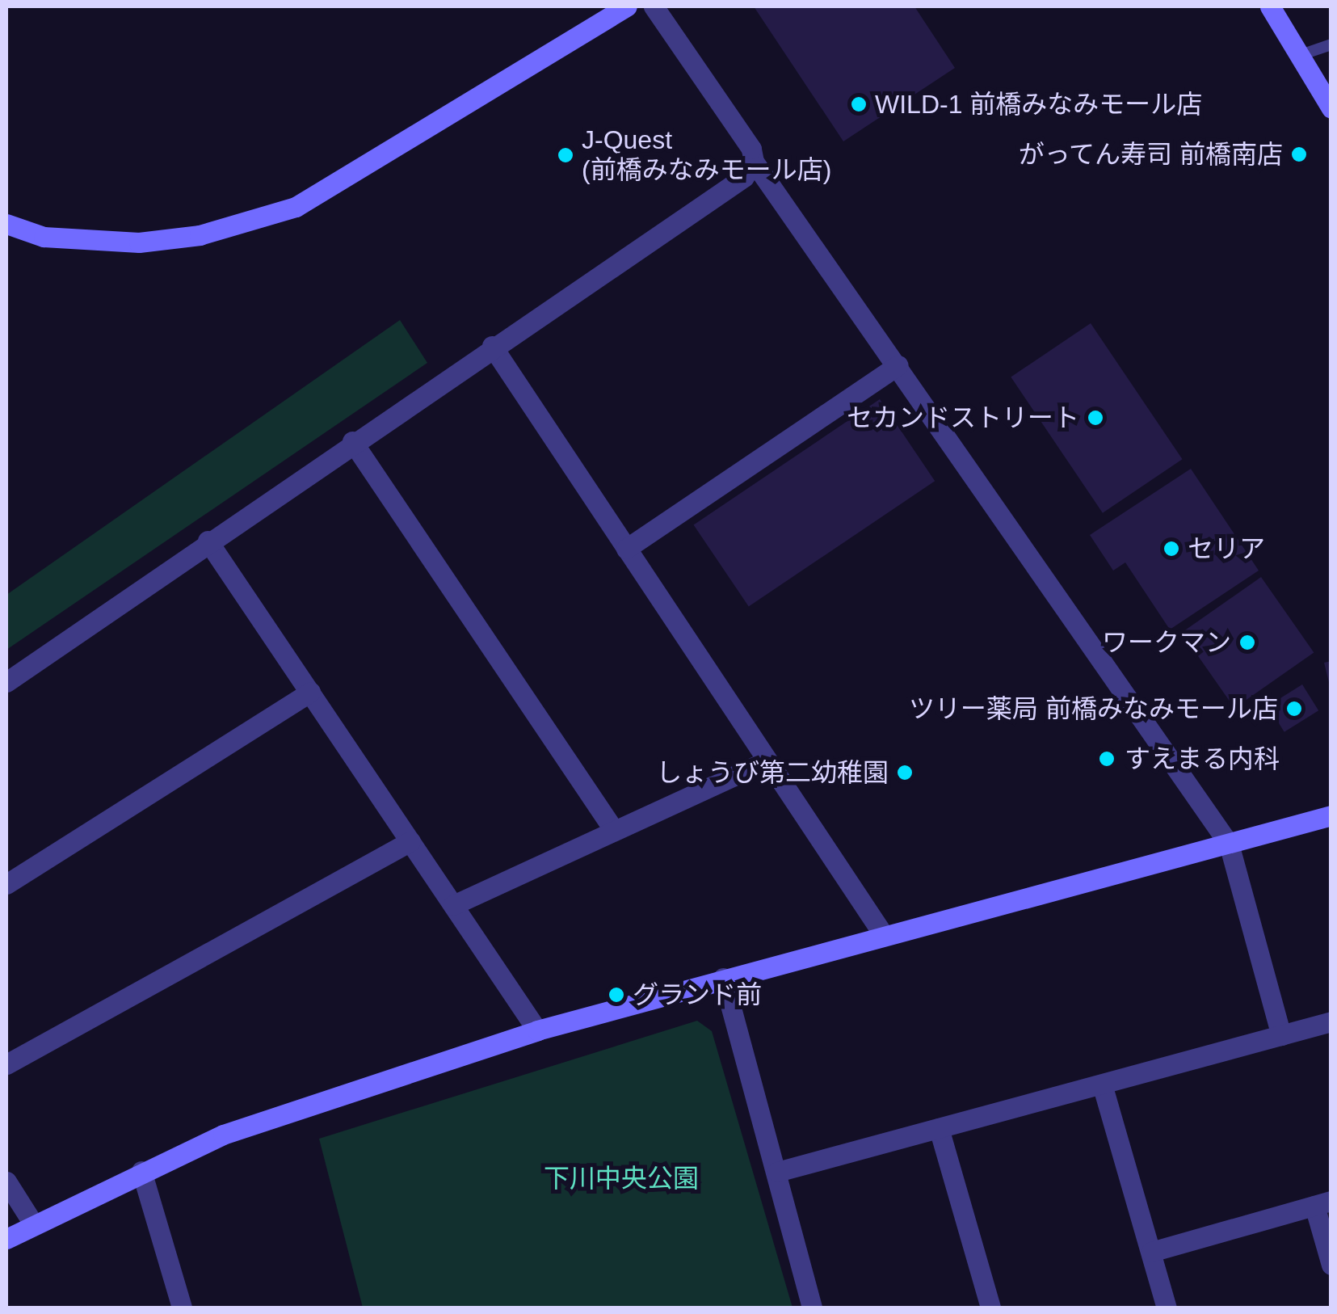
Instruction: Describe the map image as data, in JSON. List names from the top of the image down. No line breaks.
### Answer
{"parks":["下川中央公園"],"places":["WILD-1 前橋みなみモール店","がってん寿司 前橋南店","J-Quest (前橋みなみモール店)","セカンドストリート","セリア","ワークマン","ツリー薬局 前橋みなみモール店","すえまる内科","しょうび第二幼稚園","グランド前"]}
